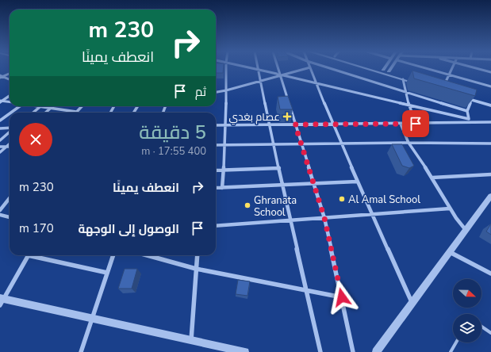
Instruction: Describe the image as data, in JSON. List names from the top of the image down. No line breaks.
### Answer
{"places":{"health":["عصام بغدي"],"other":["Al Amal School","Ghranata School"]},"north":"right","page":{"turn":["230 m","انعطف يمينًا"],"then":"ثم","heading":["5 دقيقة","400 m · 17:55"],"list":[{"name":"انعطف يمينًا","value":"230 m"},{"name":"الوصول إلى الوجهة","value":"170 m"}]}}
